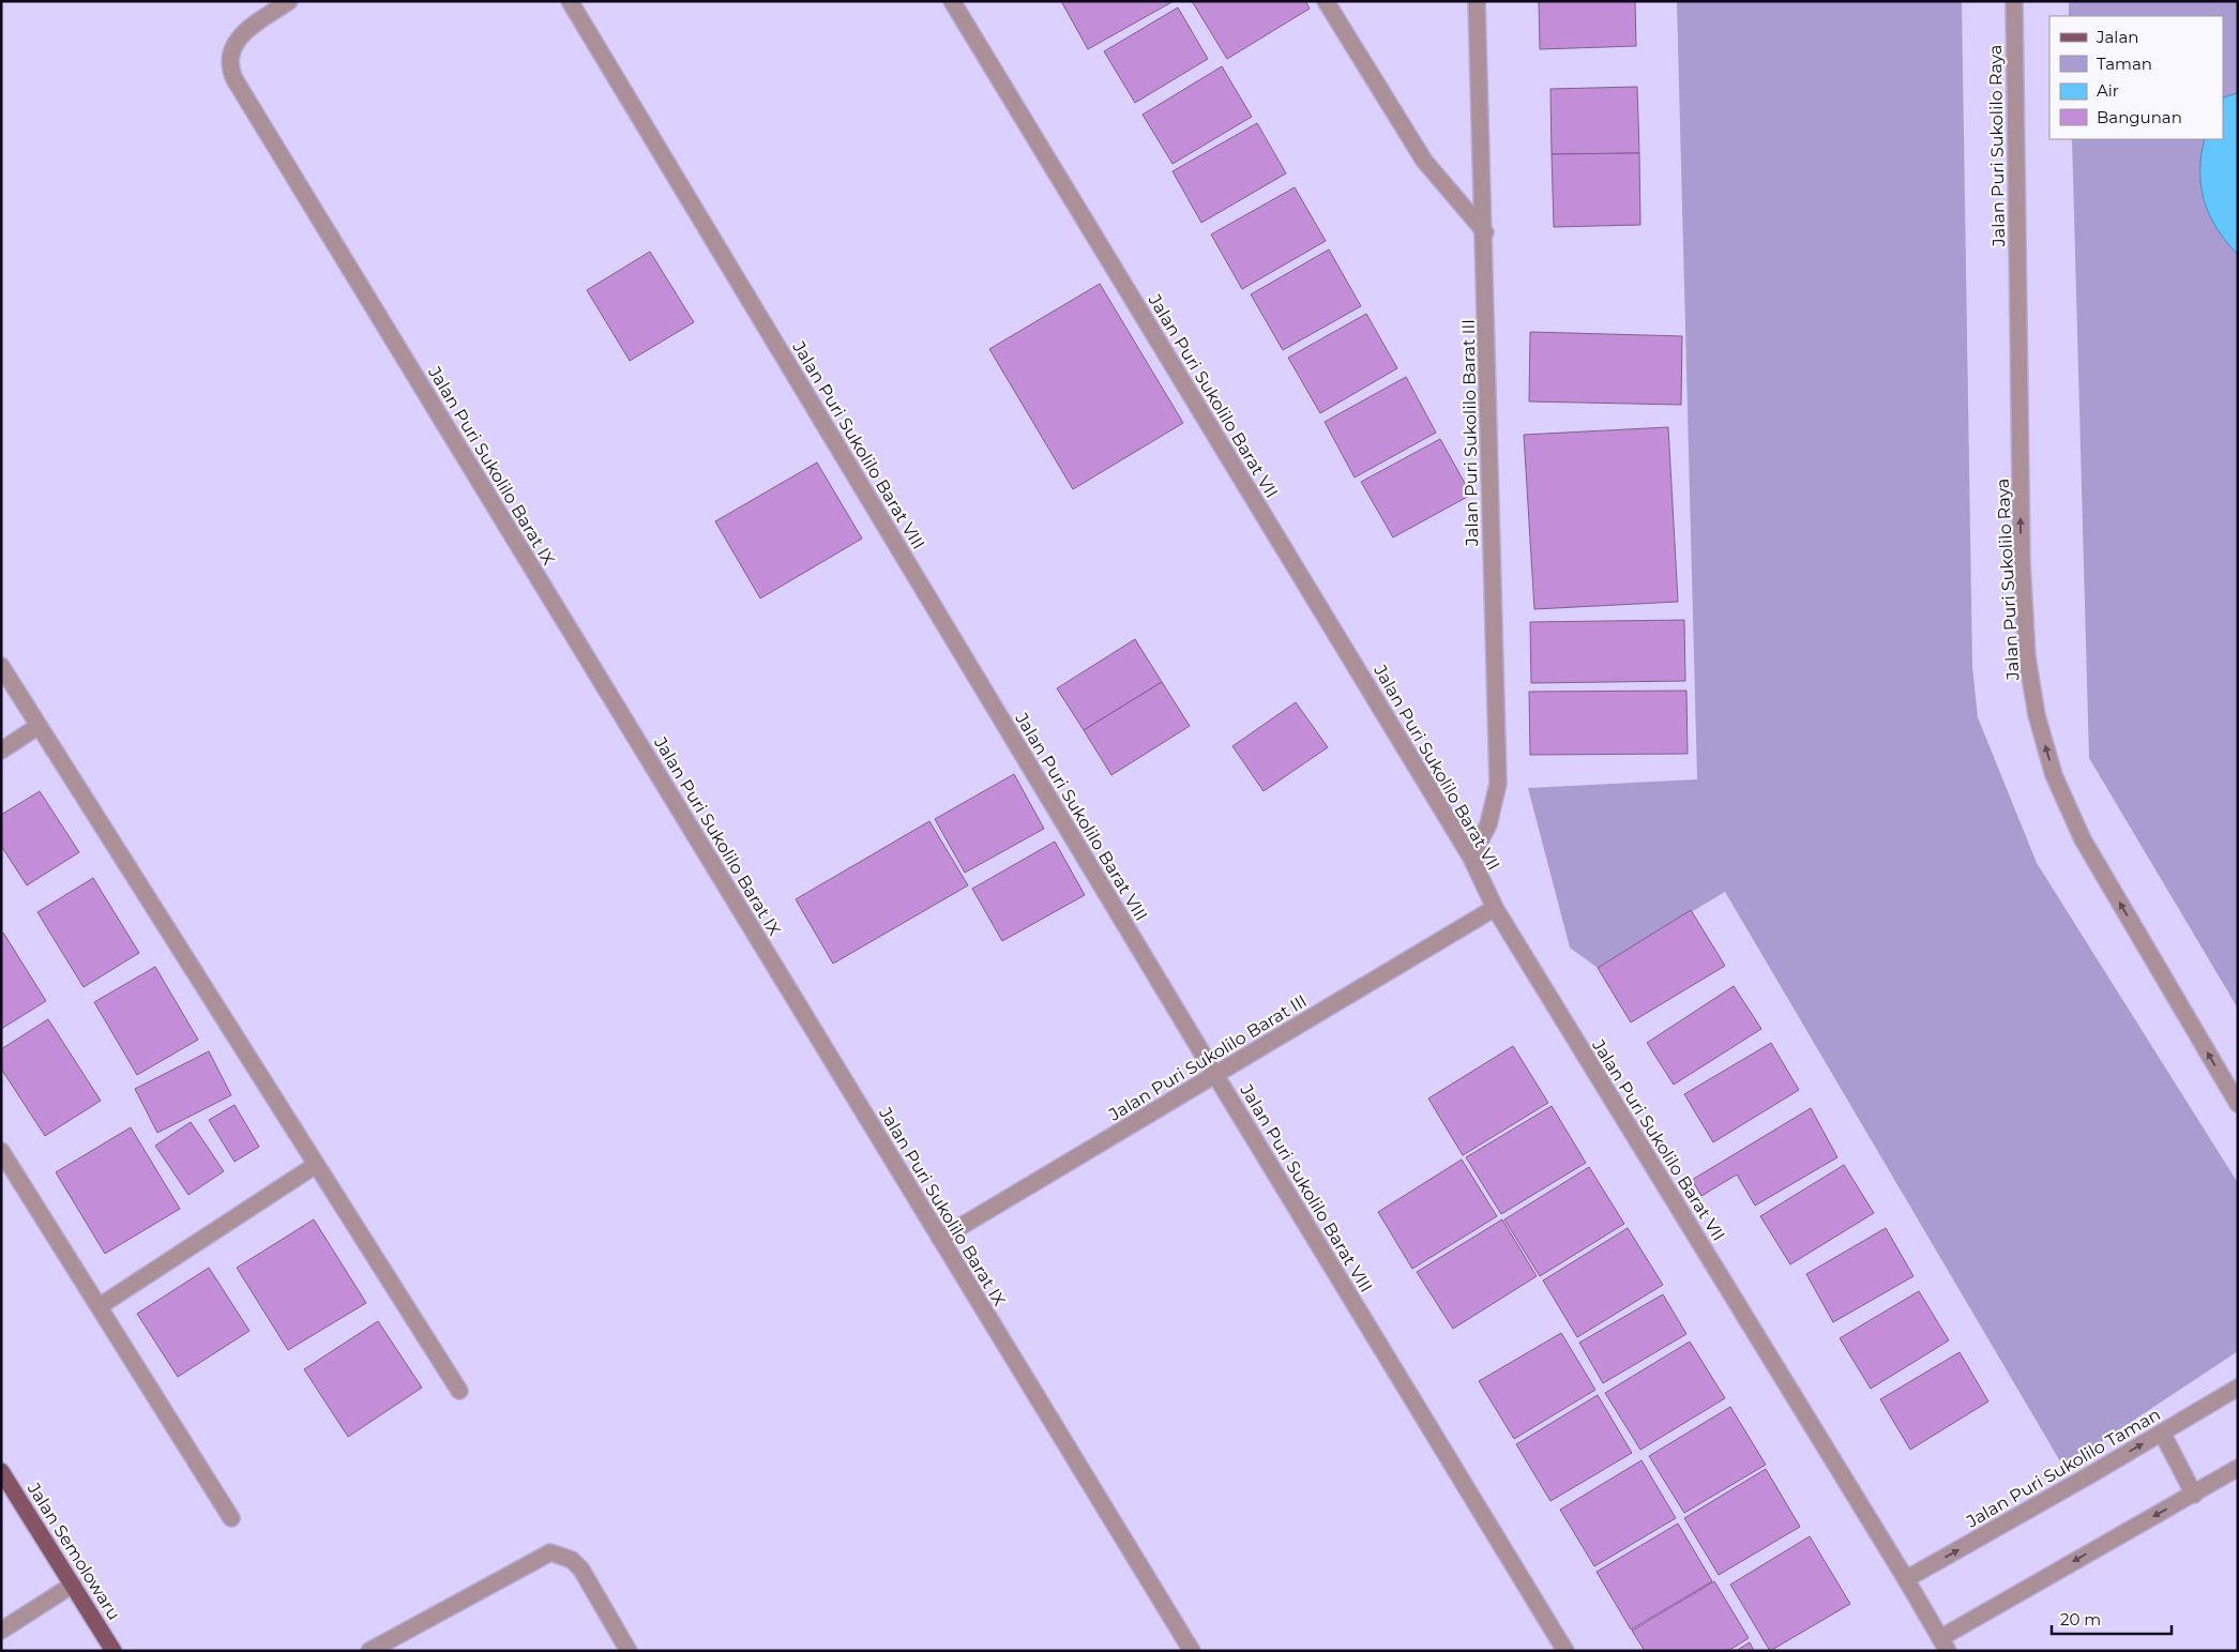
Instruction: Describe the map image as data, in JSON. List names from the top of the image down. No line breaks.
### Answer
{"streets":{"main road":["Jalan Semolowaru"],"street":["Jalan Puri Sukolilo Raya","Jalan Puri Sukolilo Barat VII","Jalan Puri Sukolilo Barat III","Jalan Puri Sukolilo Barat VIII","Jalan Puri Sukolilo Barat IX","Jalan Puri Sukolilo Taman"]},"crossings":[["Jalan Puri Sukolilo Barat VII","Jalan Puri Sukolilo Barat III"],["Jalan Puri Sukolilo Barat VII","Jalan Puri Sukolilo Taman"],["Jalan Puri Sukolilo Barat III","Jalan Puri Sukolilo Barat VIII"],["Jalan Puri Sukolilo Barat III","Jalan Puri Sukolilo Barat IX"]],"one_way":["Jalan Puri Sukolilo Raya"],"legend":["Jalan","Taman","Air","Bangunan"],"scale_bar":"20 m"}
